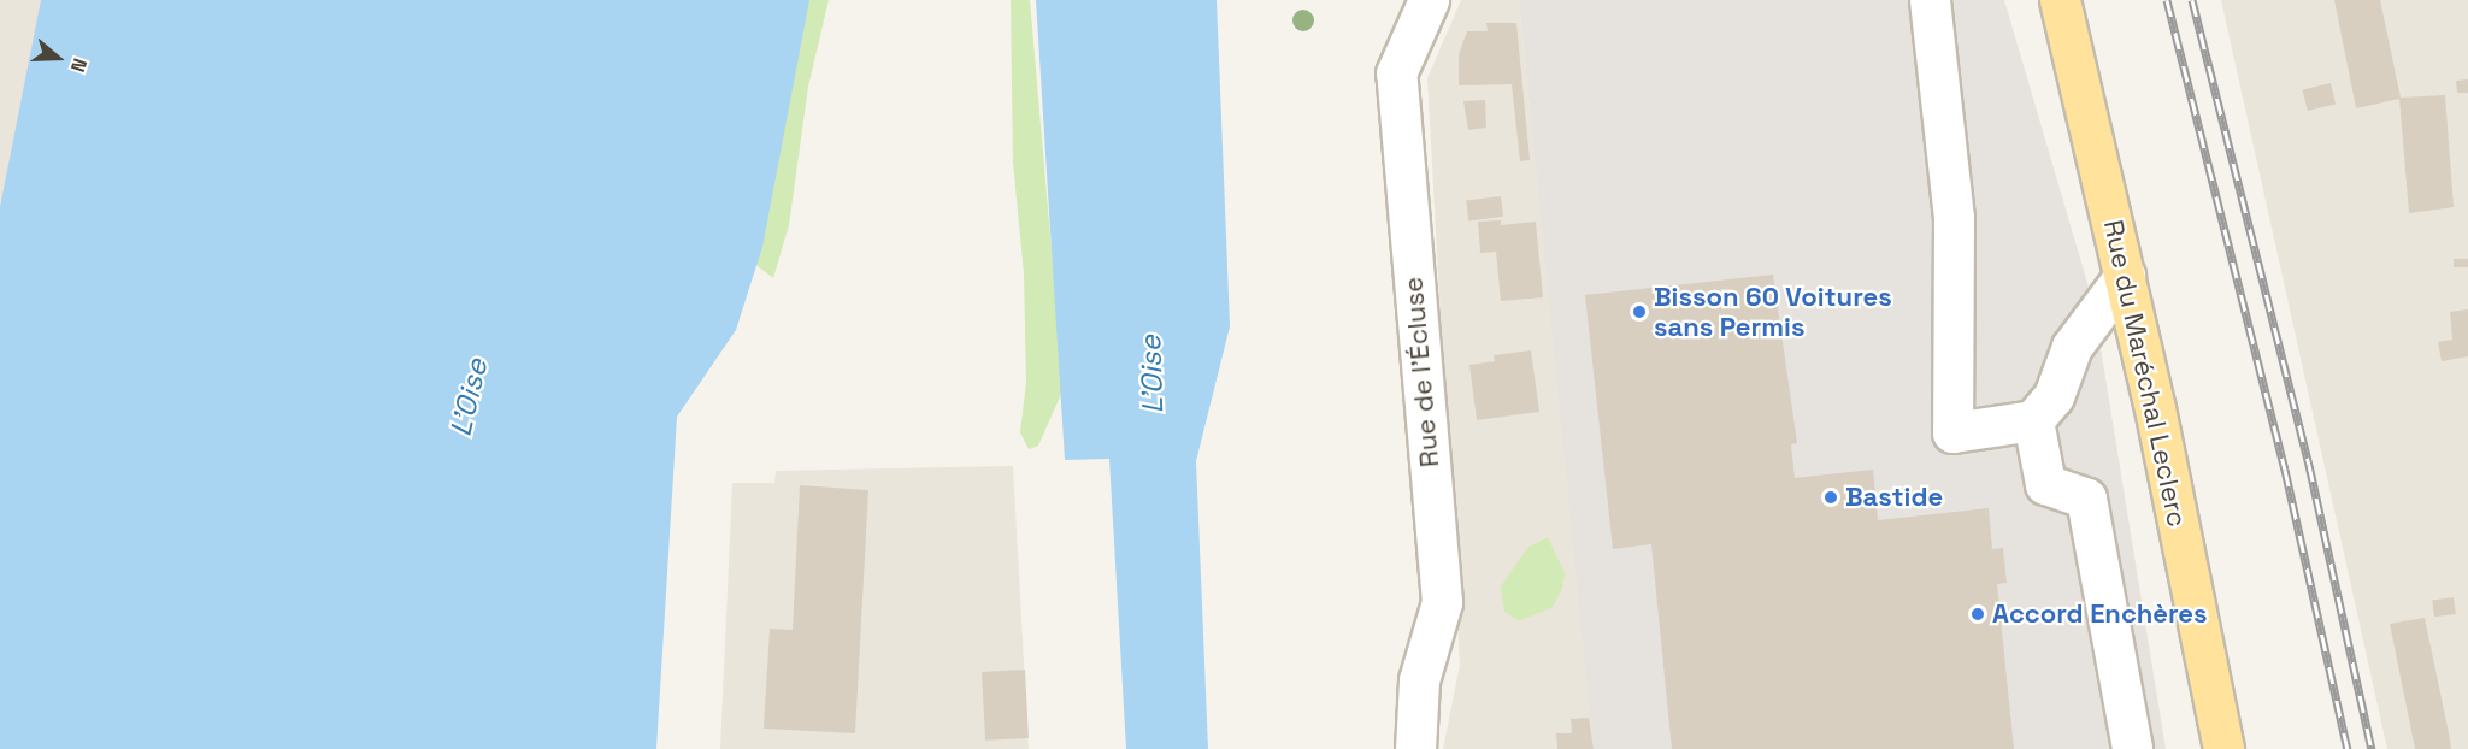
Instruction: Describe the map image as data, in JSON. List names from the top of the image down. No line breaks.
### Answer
{"streets":{"main road":["Rue du Maréchal Leclerc"],"street":["Rue de l'Écluse"]},"water":["L'Oise"],"places":["Bisson 60 Voitures sans Permis","Bastide","Accord Enchères"],"north":"right"}
